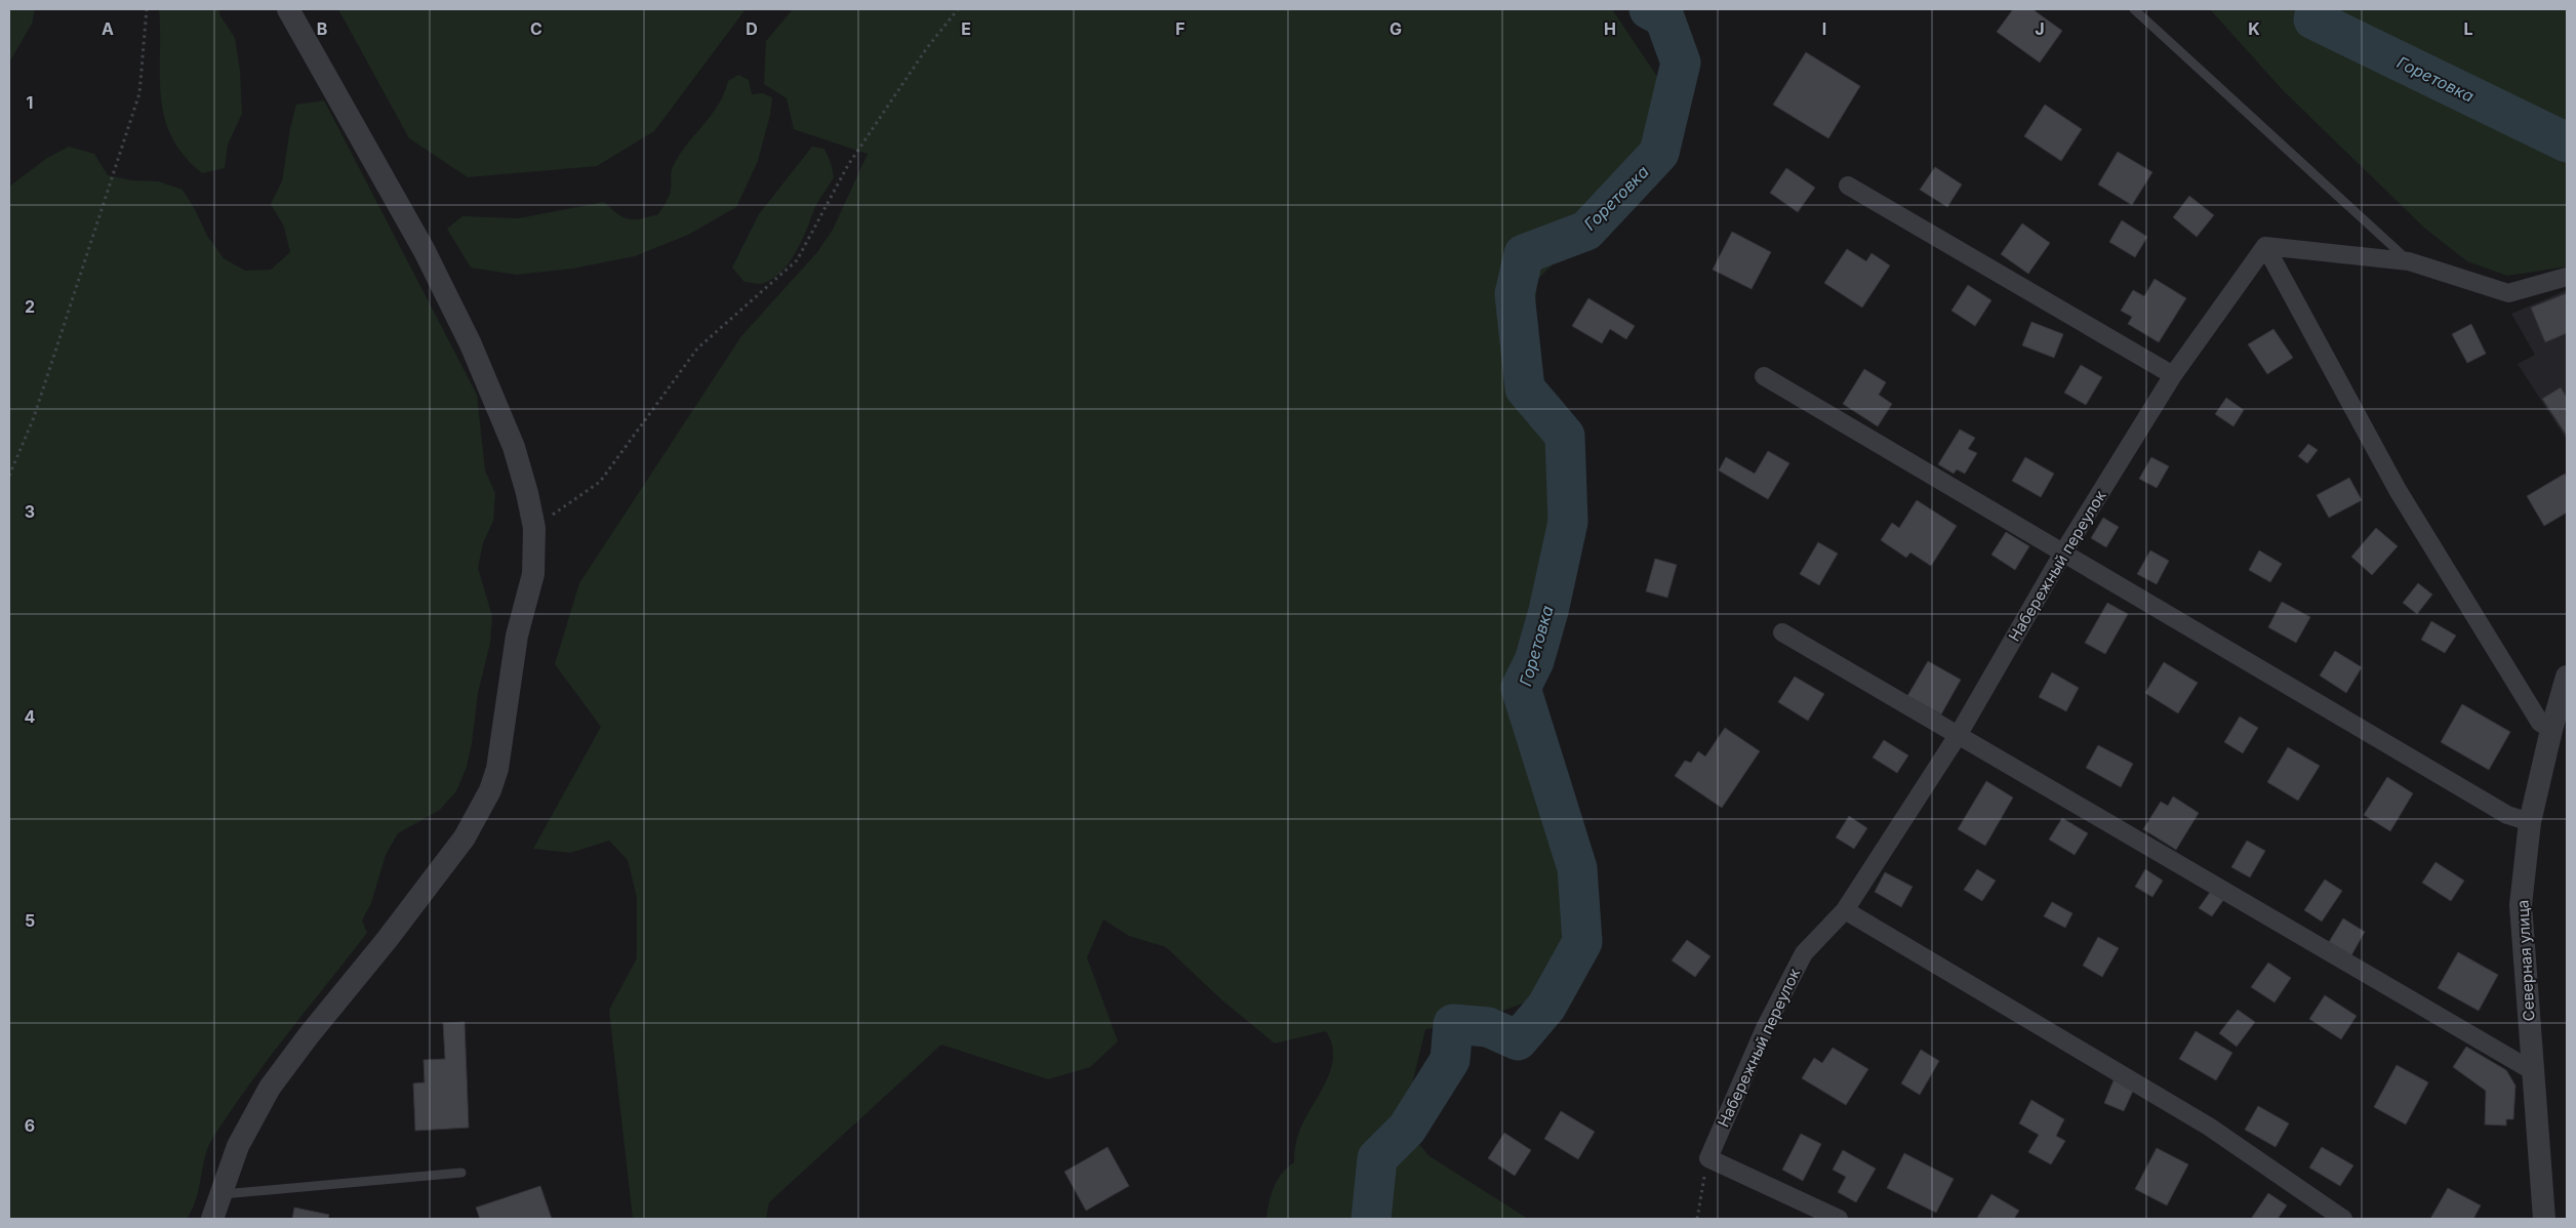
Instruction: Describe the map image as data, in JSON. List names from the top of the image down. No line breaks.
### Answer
{"streets":{"street":["Набережный переулок","Северная улица"]},"water":["Горетовка"],"grid":{"columns":["A","B","C","D","E","F","G","H","I","J","K","L"],"rows":["1","2","3","4","5","6"]}}
